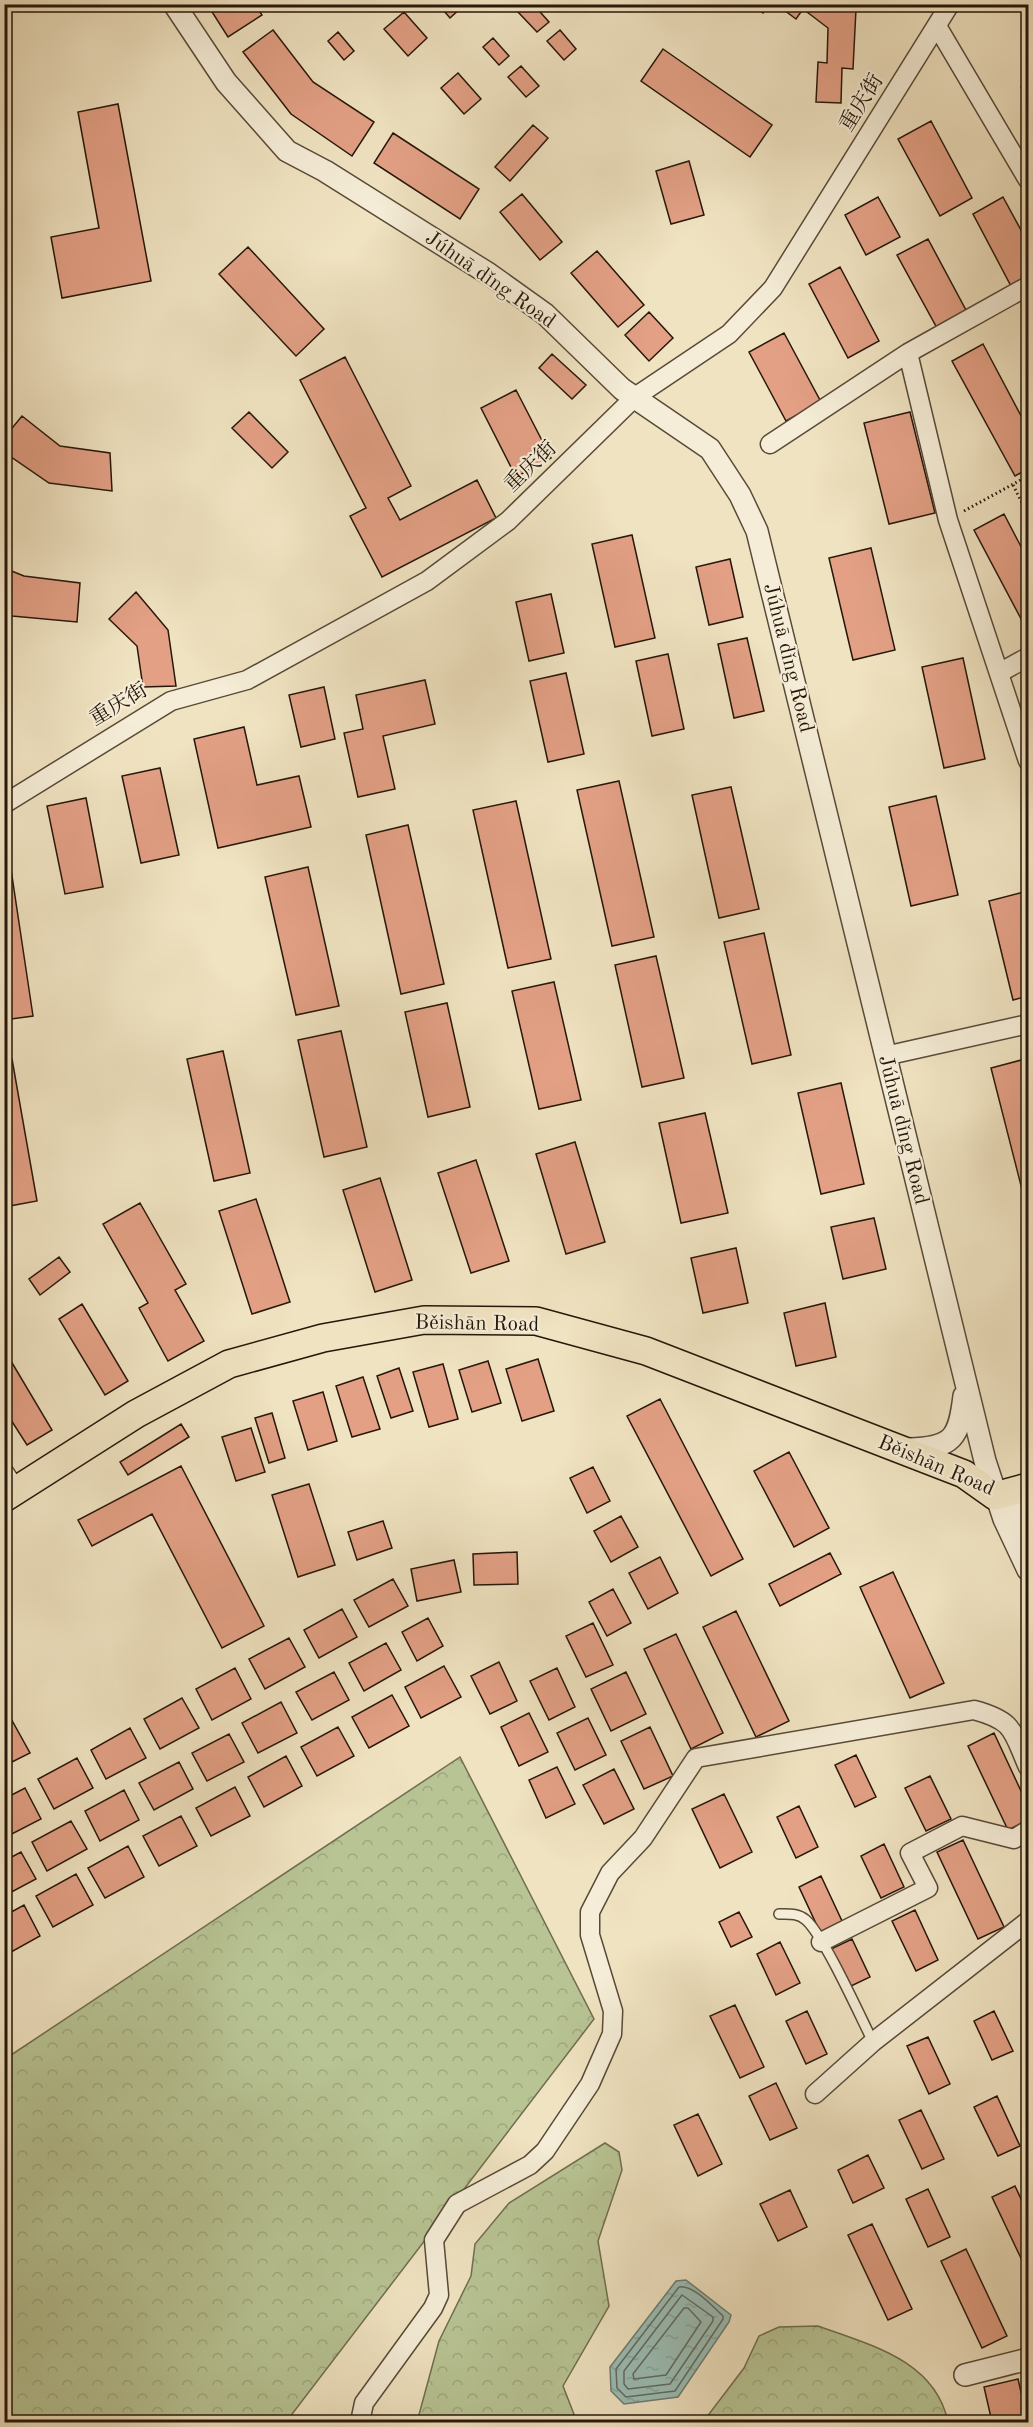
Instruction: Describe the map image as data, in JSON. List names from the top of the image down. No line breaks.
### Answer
{"streets":{"main road":["Běishān Road"],"street":["重庆街","Júhuā dǐng Road"]},"crossings":[["重庆街","Júhuā dǐng Road"],["Júhuā dǐng Road","Běishān Road"]]}
